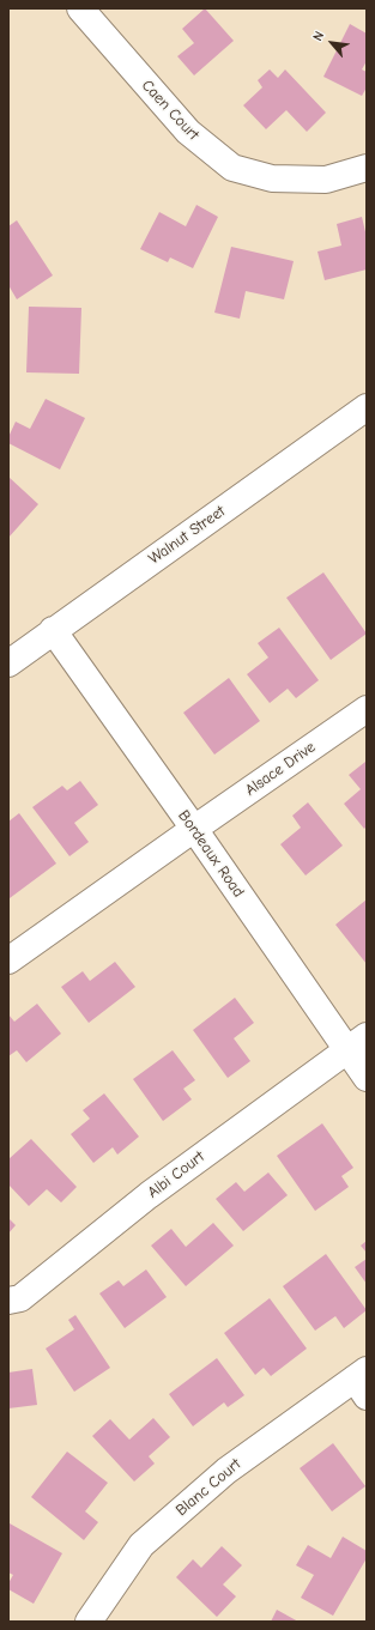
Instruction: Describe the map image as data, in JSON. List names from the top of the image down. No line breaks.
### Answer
{"streets":{"street":["Caen Court","Walnut Street","Alsace Drive","Bordeaux Road","Albi Court","Blanc Court"]},"crossings":[["Walnut Street","Bordeaux Road"],["Alsace Drive","Bordeaux Road"],["Bordeaux Road","Albi Court"]],"north":"top left"}
